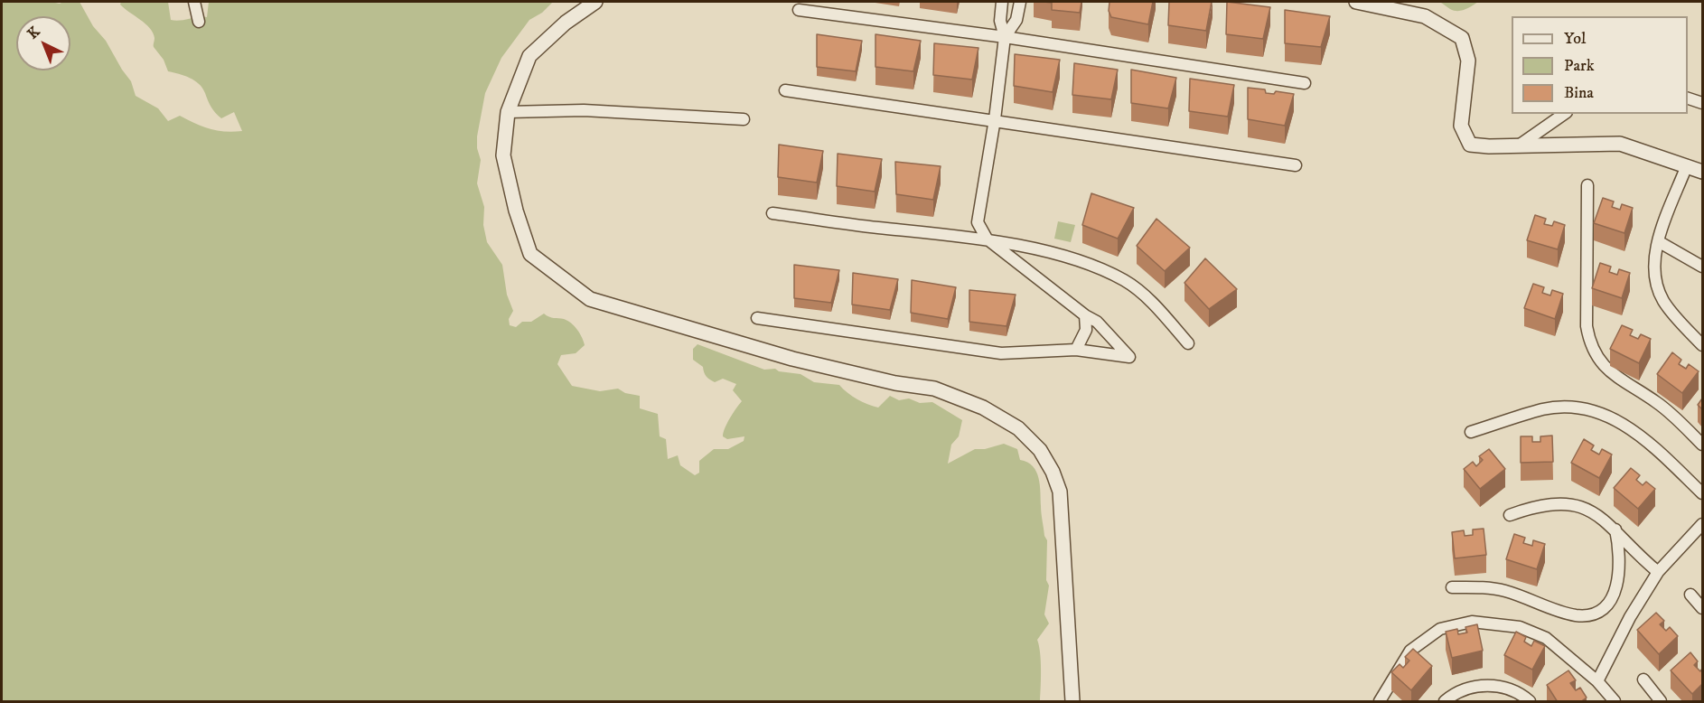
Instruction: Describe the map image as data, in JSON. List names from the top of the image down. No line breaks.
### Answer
{"legend":["Yol","Park","Bina"],"north":"top left"}
